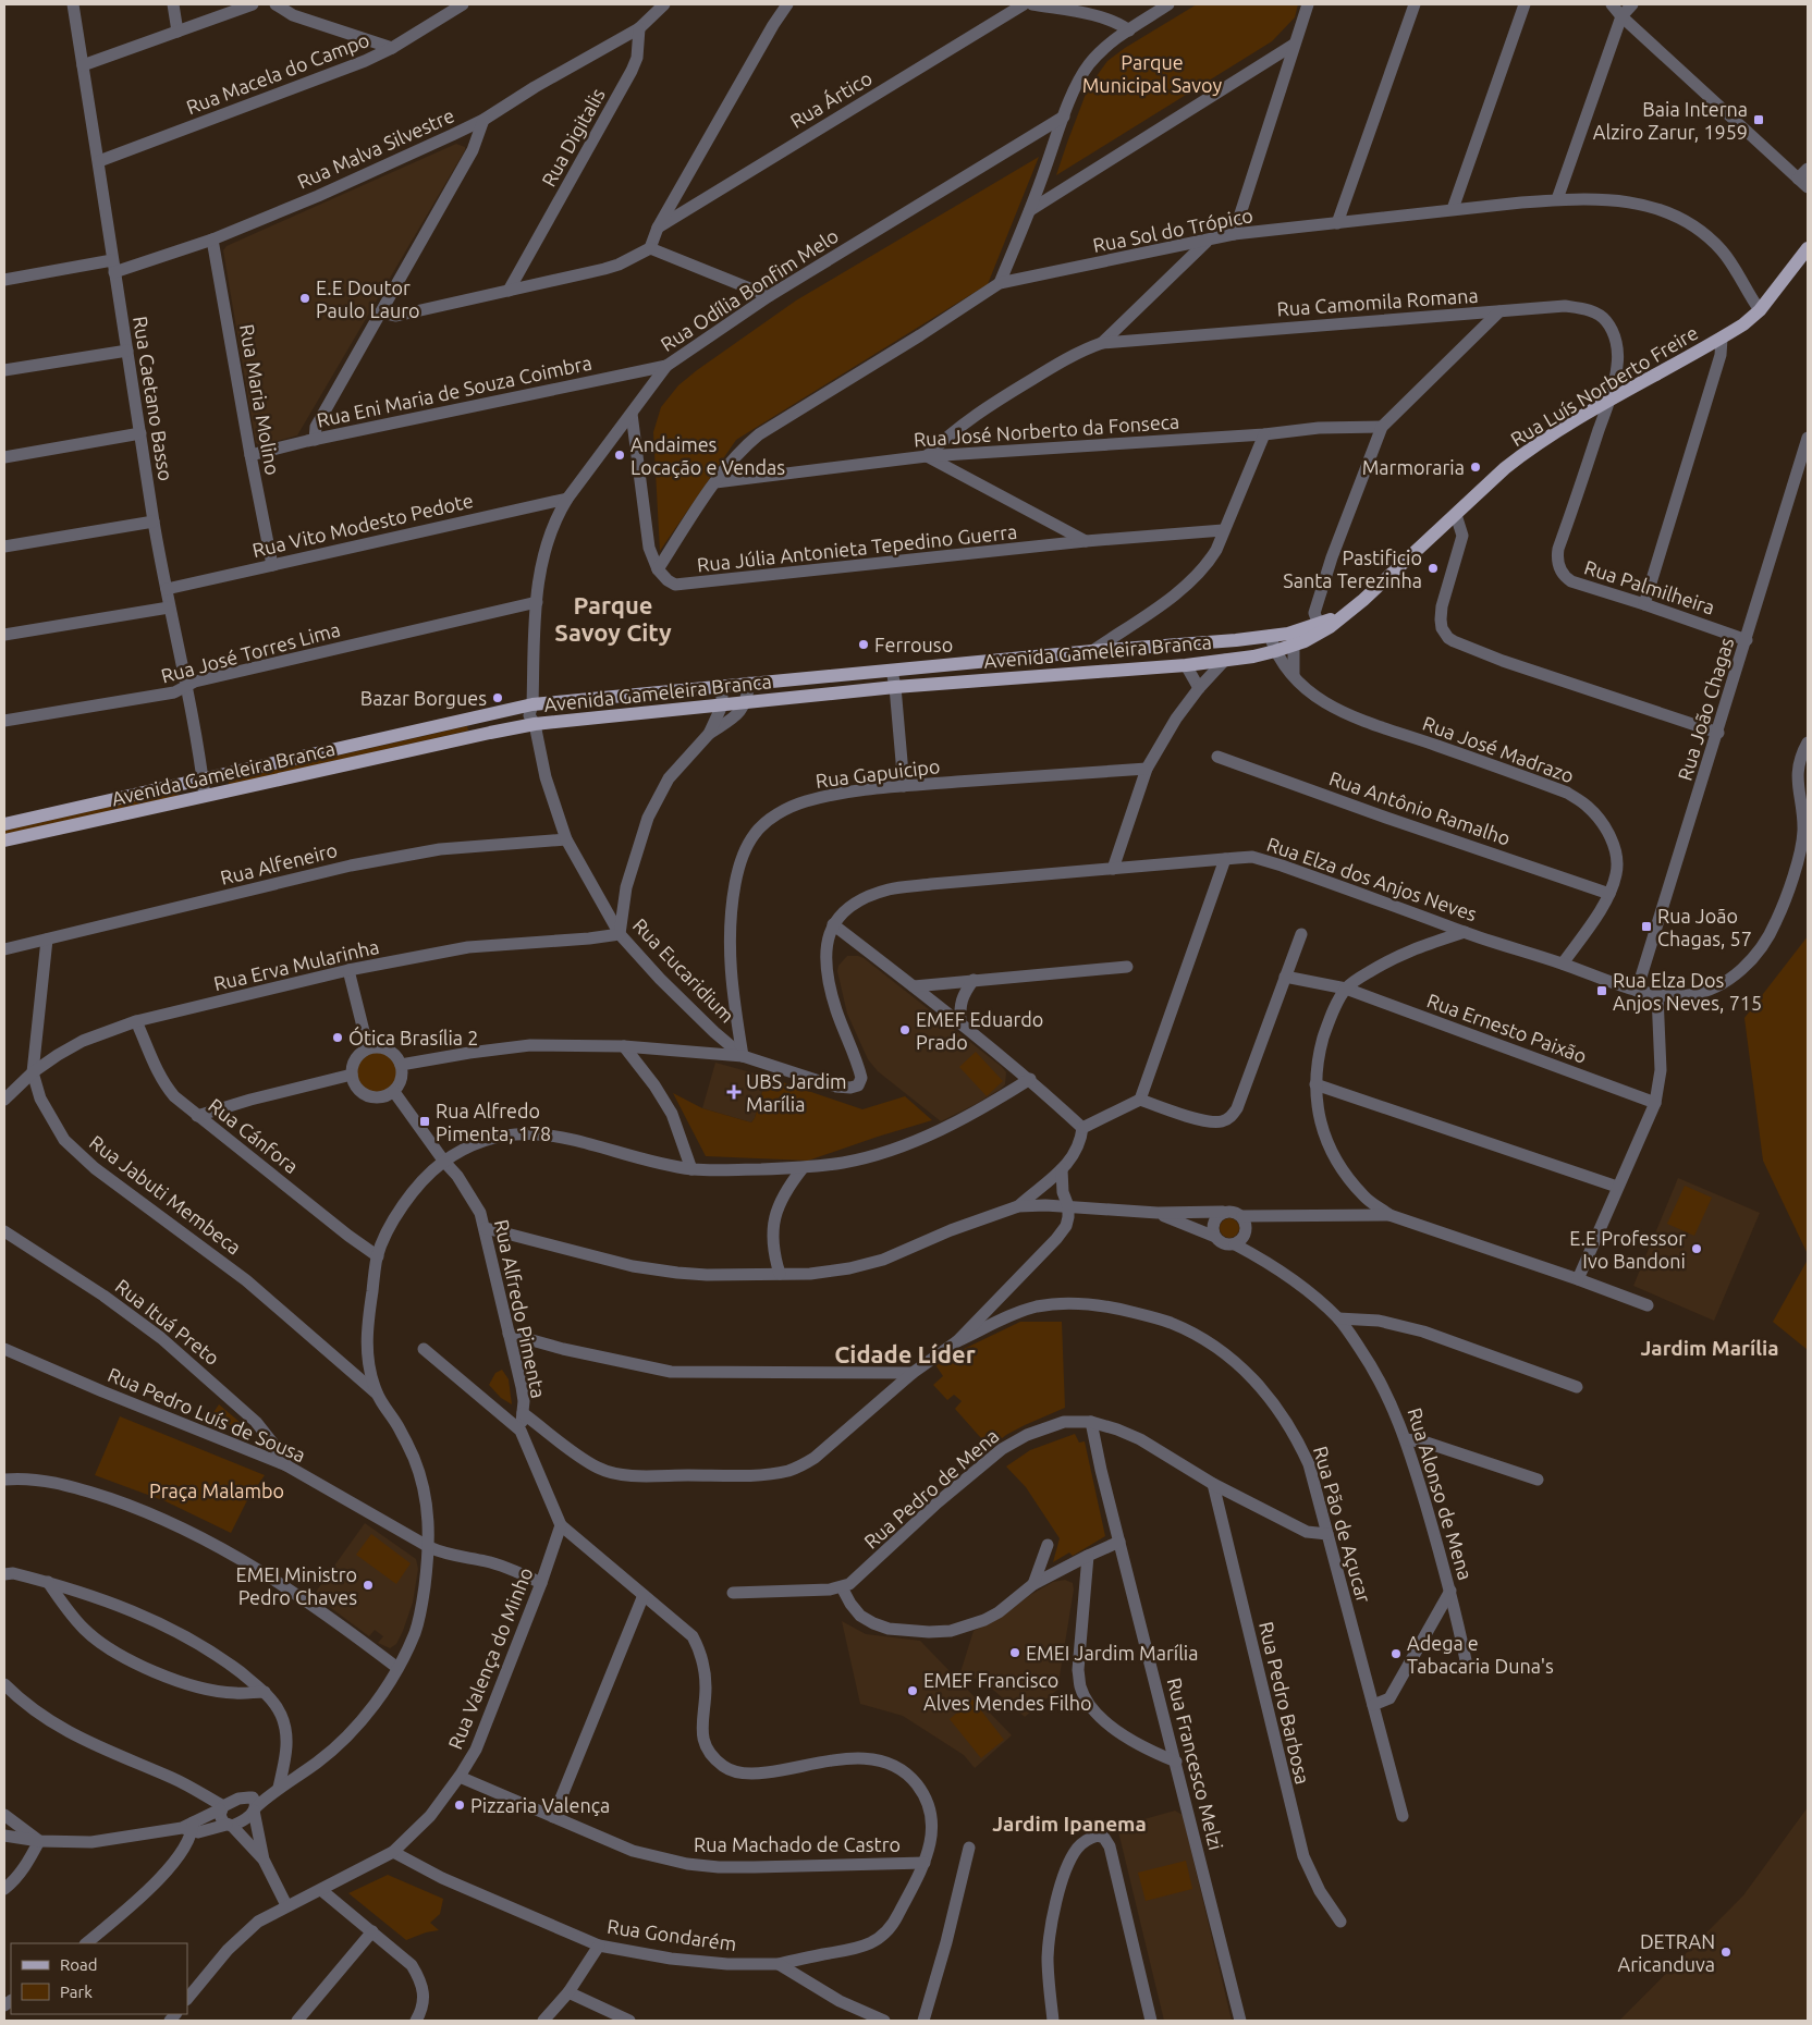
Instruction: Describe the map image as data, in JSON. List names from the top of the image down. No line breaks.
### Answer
{"streets":{"main road":["Rua Luís Norberto Freire","Avenida Gameleira Branca"],"street":["Rua Macela do Campo","Rua Ártico","Rua Digitalis","Rua Malva Silvestre","Rua Sol do Trópico","Rua Odília Bonfim Melo","Rua Camomila Romana","Rua Eni Maria de Souza Coimbra","Rua Caetano Basso","Rua Maria Molino","Rua José Norberto da Fonseca","Rua Vito Modesto Pedote","Rua Júlia Antonieta Tepedino Guerra","Rua Palmilheira","Rua José Torres Lima","Rua João Chagas","Rua José Madrazo","Rua Gapuicipo","Rua Antônio Ramalho","Rua Alfeneiro","Rua Elza dos Anjos Neves","Rua Erva Mularinha","Rua Eucaridium","Rua Ernesto Paixão","Rua Cánfora","Rua Jabuti Membeca","Rua Alfredo Pimenta","Rua Ituá Preto","Rua Pedro Luís de Sousa","Rua Pedro de Mena","Rua Alonso de Mena","Rua Pão de Açucar","Rua Valença do Minho","Rua Pedro Barbosa","Rua Francesco Melzi","Rua Machado de Castro","Rua Gondarém"]},"crossings":[["Rua Macela do Campo","Rua Caetano Basso"],["Rua Digitalis","Rua Malva Silvestre"],["Rua Malva Silvestre","Rua Caetano Basso"],["Rua Malva Silvestre","Rua Maria Molino"],["Rua Sol do Trópico","Rua Luís Norberto Freire"],["Rua Sol do Trópico","Rua José Norberto da Fonseca"],["Rua Sol do Trópico","Rua Júlia Antonieta Tepedino Guerra"],["Rua Odília Bonfim Melo","Rua Eni Maria de Souza Coimbra"],["Rua Odília Bonfim Melo","Rua Vito Modesto Pedote"],["Rua Odília Bonfim Melo","Avenida Gameleira Branca"],["Rua Odília Bonfim Melo","Rua José Torres Lima"],["Rua Odília Bonfim Melo","Rua Eucaridium"],["Rua Camomila Romana","Rua Luís Norberto Freire"],["Rua Camomila Romana","Rua Palmilheira"],["Rua Luís Norberto Freire","Rua Palmilheira"],["Rua Luís Norberto Freire","Avenida Gameleira Branca"],["Rua Eni Maria de Souza Coimbra","Rua Maria Molino"],["Rua Caetano Basso","Rua Vito Modesto Pedote"],["Rua Caetano Basso","Avenida Gameleira Branca"],["Rua Caetano Basso","Rua José Torres Lima"],["Rua Maria Molino","Rua Vito Modesto Pedote"],["Rua Palmilheira","Rua João Chagas"],["Avenida Gameleira Branca","Rua José Madrazo"],["Avenida Gameleira Branca","Rua Eucaridium"],["Rua João Chagas","Rua Elza dos Anjos Neves"],["Rua José Madrazo","Rua Antônio Ramalho"],["Rua José Madrazo","Rua Elza dos Anjos Neves"],["Rua Gapuicipo","Rua Eucaridium"],["Rua Alfeneiro","Rua Eucaridium"],["Rua Alfeneiro","Rua Jabuti Membeca"],["Rua Erva Mularinha","Rua Eucaridium"],["Rua Erva Mularinha","Rua Cánfora"],["Rua Erva Mularinha","Rua Jabuti Membeca"],["Rua Ituá Preto","Rua Pedro Luís de Sousa"],["Rua Pedro Luís de Sousa","Rua Valença do Minho"],["Rua Pedro de Mena","Rua Pão de Açucar"],["Rua Pedro de Mena","Rua Pedro Barbosa"],["Rua Pedro de Mena","Rua Francesco Melzi"],["Rua Valença do Minho","Rua Machado de Castro"],["Rua Valença do Minho","Rua Gondarém"],["Rua Machado de Castro","Rua Gondarém"]],"districts":["Parque Savoy City","Jardim Marília","Cidade Líder","Jardim Ipanema"],"parks":["Parque Municipal Savoy","Praça Malambo"],"places":{"transit":["Baia Interna Alziro Zarur, 1959","Rua João Chagas, 57","Rua Elza Dos Anjos Neves, 715","Rua Alfredo Pimenta, 178"],"other":["E.E Doutor Paulo Lauro","Andaimes Locação e Vendas","Marmoraria","Pastificio Santa Terezinha","Ferrouso","Bazar Borgues","EMEF Eduardo Prado","Ótica Brasília 2","E.E Professor Ivo Bandoni","EMEI Ministro Pedro Chaves","EMEI Jardim Marília","Adega e Tabacaria Duna's","EMEF Francisco Alves Mendes Filho","Pizzaria Valença","DETRAN Aricanduva"],"health":["UBS Jardim Marília"]},"legend":["Road","Park"]}
